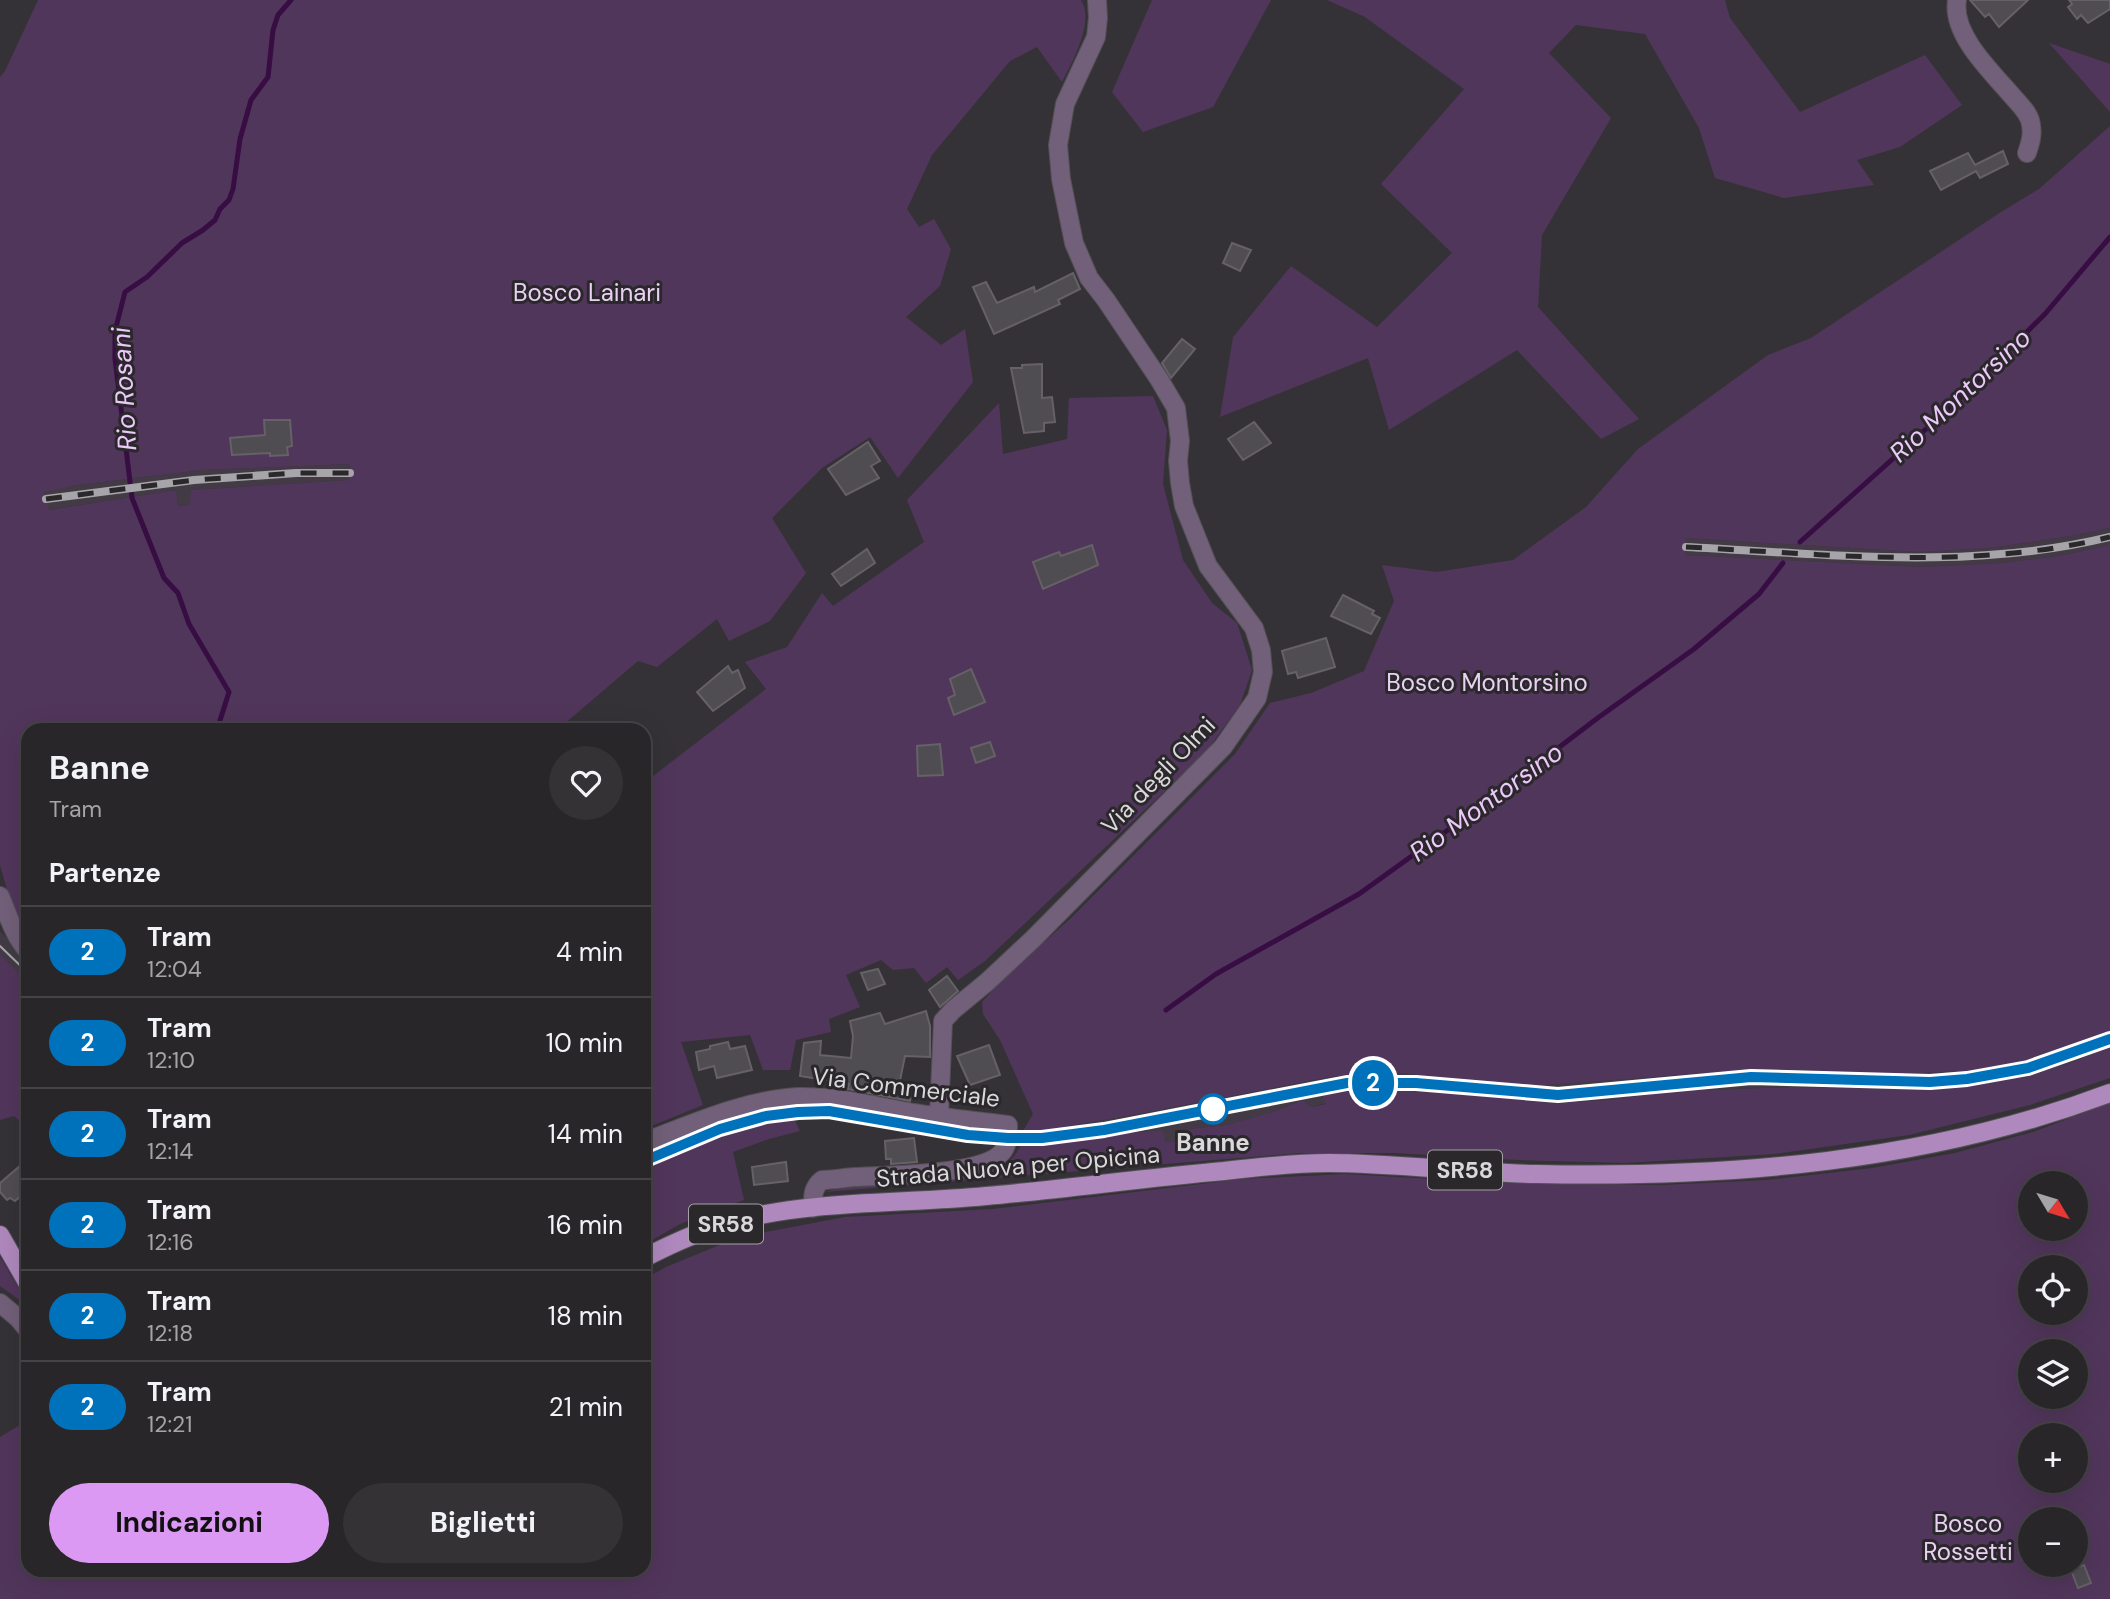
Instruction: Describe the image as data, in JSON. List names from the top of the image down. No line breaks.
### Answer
{"streets":{"main road":["Strada Nuova per Opicina","SR58"],"street":["Via degli Olmi","Via Commerciale"]},"crossings":[["Via degli Olmi","Via Commerciale"],["Via Commerciale","Strada Nuova per Opicina"]],"water":["Rio Rosani","Rio Montorsino"],"parks":["Bosco Lainari","Bosco Montorsino","Bosco Rossetti"],"places":["Banne"],"lines":["tram line 2"],"north":"bottom right","page":{"on_map":"2","heading":[["Banne","Tram"],"Partenze"],"list":[{"mark":"2","name":"Tram","note":"12:04","value":"4 min"},{"mark":"2","name":"Tram","note":"12:10","value":"10 min"},{"mark":"2","name":"Tram","note":"12:14","value":"14 min"},{"mark":"2","name":"Tram","note":"12:16","value":"16 min"},{"mark":"2","name":"Tram","note":"12:18","value":"18 min"},{"mark":"2","name":"Tram","note":"12:21","value":"21 min"}],"map_buttons":["+","−"],"buttons":["Indicazioni","Biglietti"]}}
